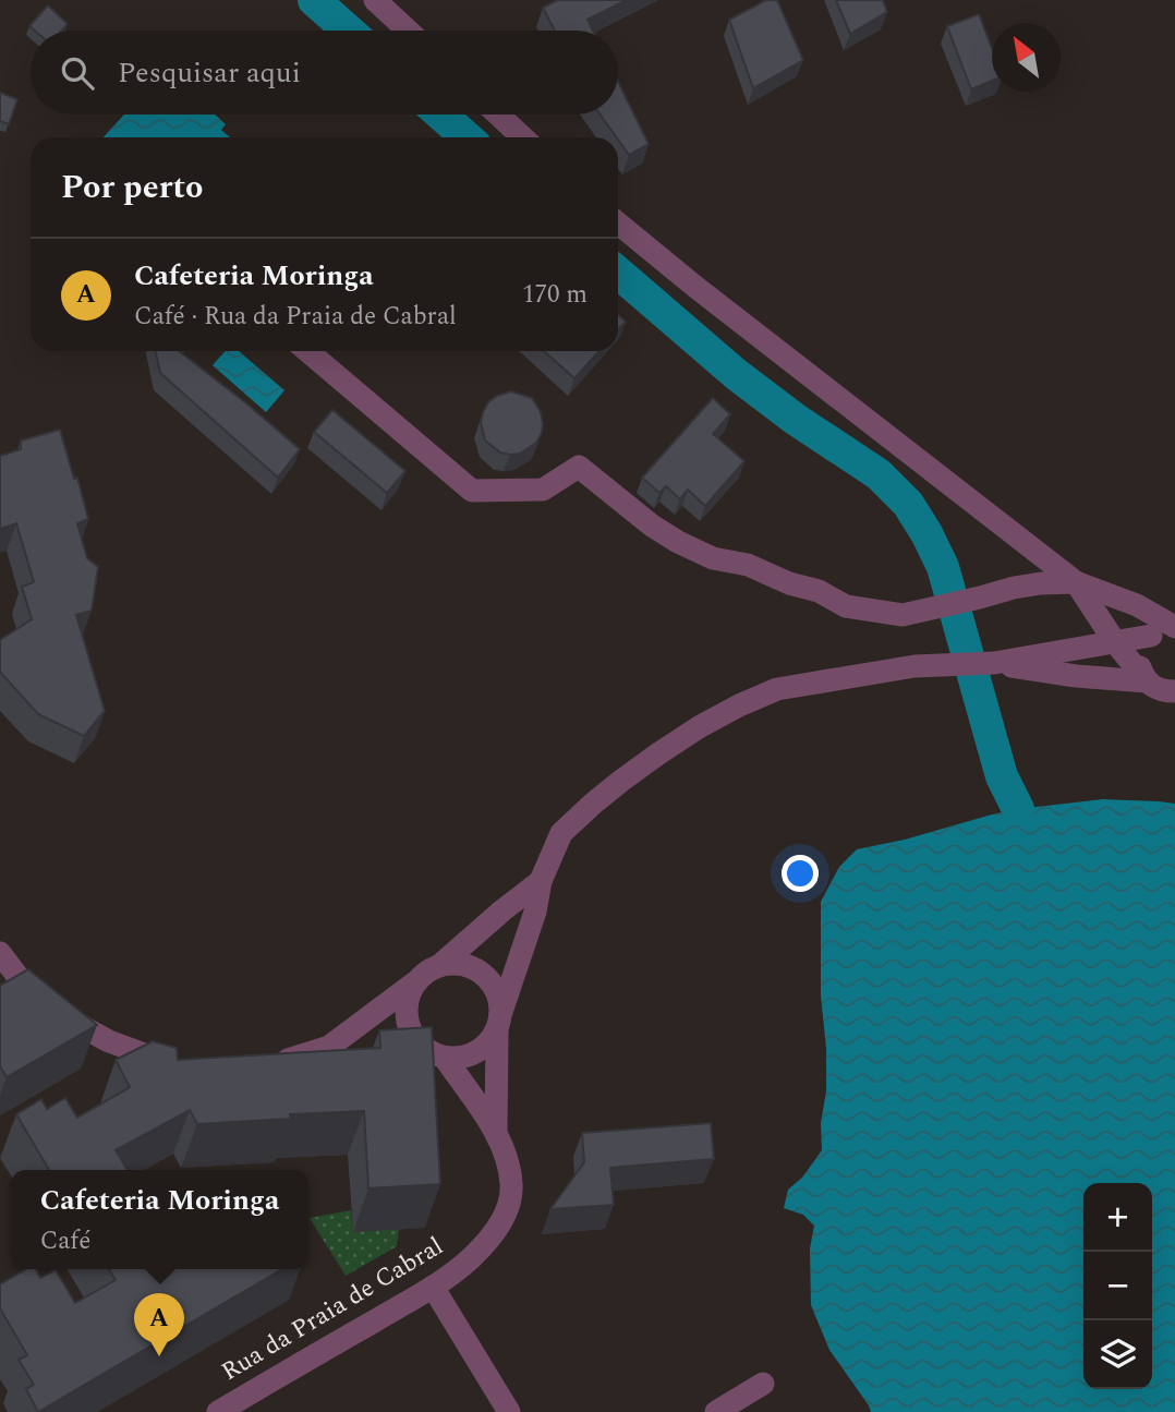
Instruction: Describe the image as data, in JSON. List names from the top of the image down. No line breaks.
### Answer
{"streets":{"street":["Rua da Praia de Cabral"]},"north":"top left","page":{"search":"Pesquisar aqui","heading":"Por perto","list":[{"mark":"A","name":"Cafeteria Moringa","note":"Café · Rua da Praia de Cabral","value":"170 m"}],"popup":["Cafeteria Moringa","Café"],"map_buttons":["+","−"],"pins":"A"}}
